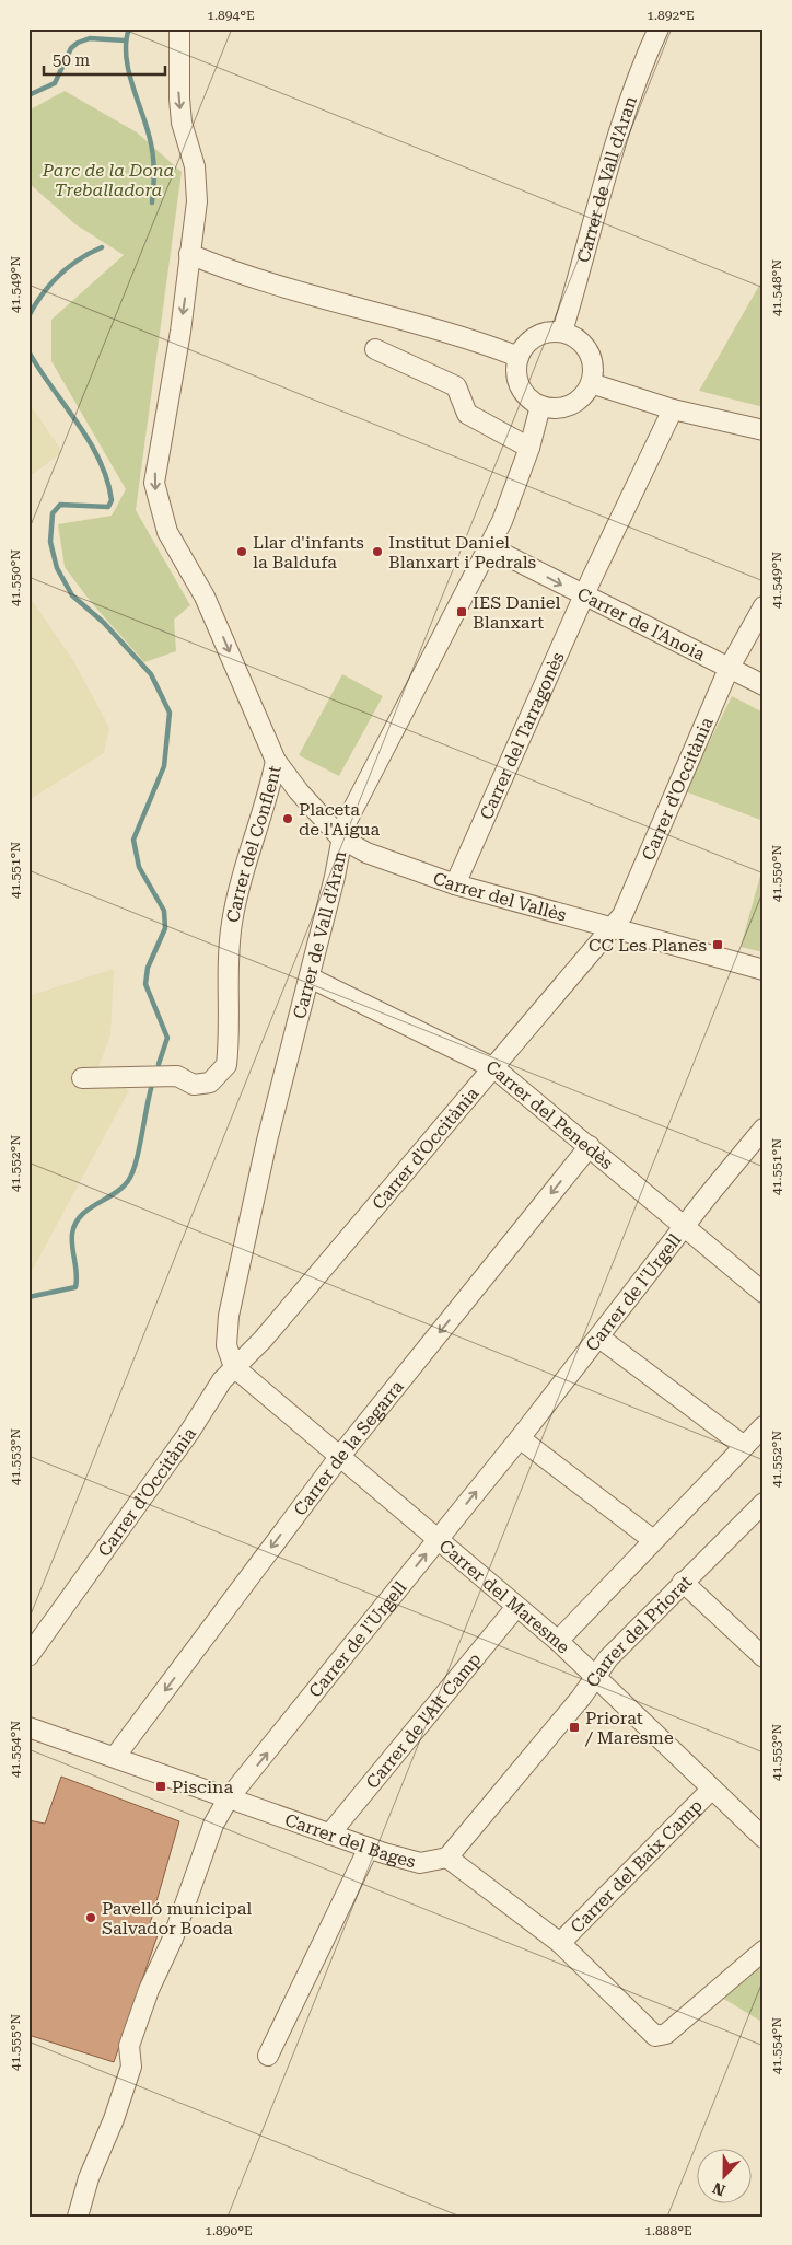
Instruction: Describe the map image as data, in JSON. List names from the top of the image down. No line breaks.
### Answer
{"streets":{"street":["Carrer de Vall d'Aran","Carrer de l'Anoia","Carrer del Tarragonès","Carrer d'Occitània","Carrer del Conflent","Carrer del Vallès","Carrer del Penedès","Carrer de l'Urgell","Carrer de la Segarra","Carrer del Maresme","Carrer del Priorat","Carrer de l'Alt Camp","Carrer del Bages","Carrer del Baix Camp"]},"crossings":[["Carrer de Vall d'Aran","Carrer de l'Anoia"],["Carrer de Vall d'Aran","Carrer d'Occitània"],["Carrer de Vall d'Aran","Carrer del Vallès"],["Carrer de Vall d'Aran","Carrer del Penedès"],["Carrer de Vall d'Aran","Carrer del Maresme"],["Carrer de l'Anoia","Carrer del Tarragonès"],["Carrer de l'Anoia","Carrer d'Occitània"],["Carrer del Tarragonès","Carrer del Vallès"],["Carrer d'Occitània","Carrer del Vallès"],["Carrer d'Occitània","Carrer del Penedès"],["Carrer d'Occitània","Carrer del Maresme"],["Carrer del Conflent","Carrer del Vallès"],["Carrer del Penedès","Carrer de l'Urgell"],["Carrer del Penedès","Carrer de la Segarra"],["Carrer de l'Urgell","Carrer del Maresme"],["Carrer de l'Urgell","Carrer del Bages"],["Carrer de la Segarra","Carrer del Maresme"],["Carrer de la Segarra","Carrer del Bages"],["Carrer del Maresme","Carrer del Priorat"],["Carrer del Maresme","Carrer de l'Alt Camp"],["Carrer del Maresme","Carrer del Baix Camp"],["Carrer del Priorat","Carrer del Bages"],["Carrer de l'Alt Camp","Carrer del Bages"]],"one_way":["Carrer del Conflent","Carrer de la Segarra"],"parks":["Parc de la Dona Treballadora"],"places":{"other":["Llar d'infants la Baldufa","Institut Daniel Blanxart i Pedrals","Placeta de l'Aigua","Pavelló municipal Salvador Boada"],"transit":["IES Daniel Blanxart","CC Les Planes","Priorat / Maresme","Piscina"]},"scale_bar":"50 m","north":"bottom","coordinates":["1.894°E","1.892°E","41.549°N","41.548°N","41.550°N","41.551°N","41.552°N","41.553°N","41.554°N","41.555°N","1.890°E","1.888°E"]}
